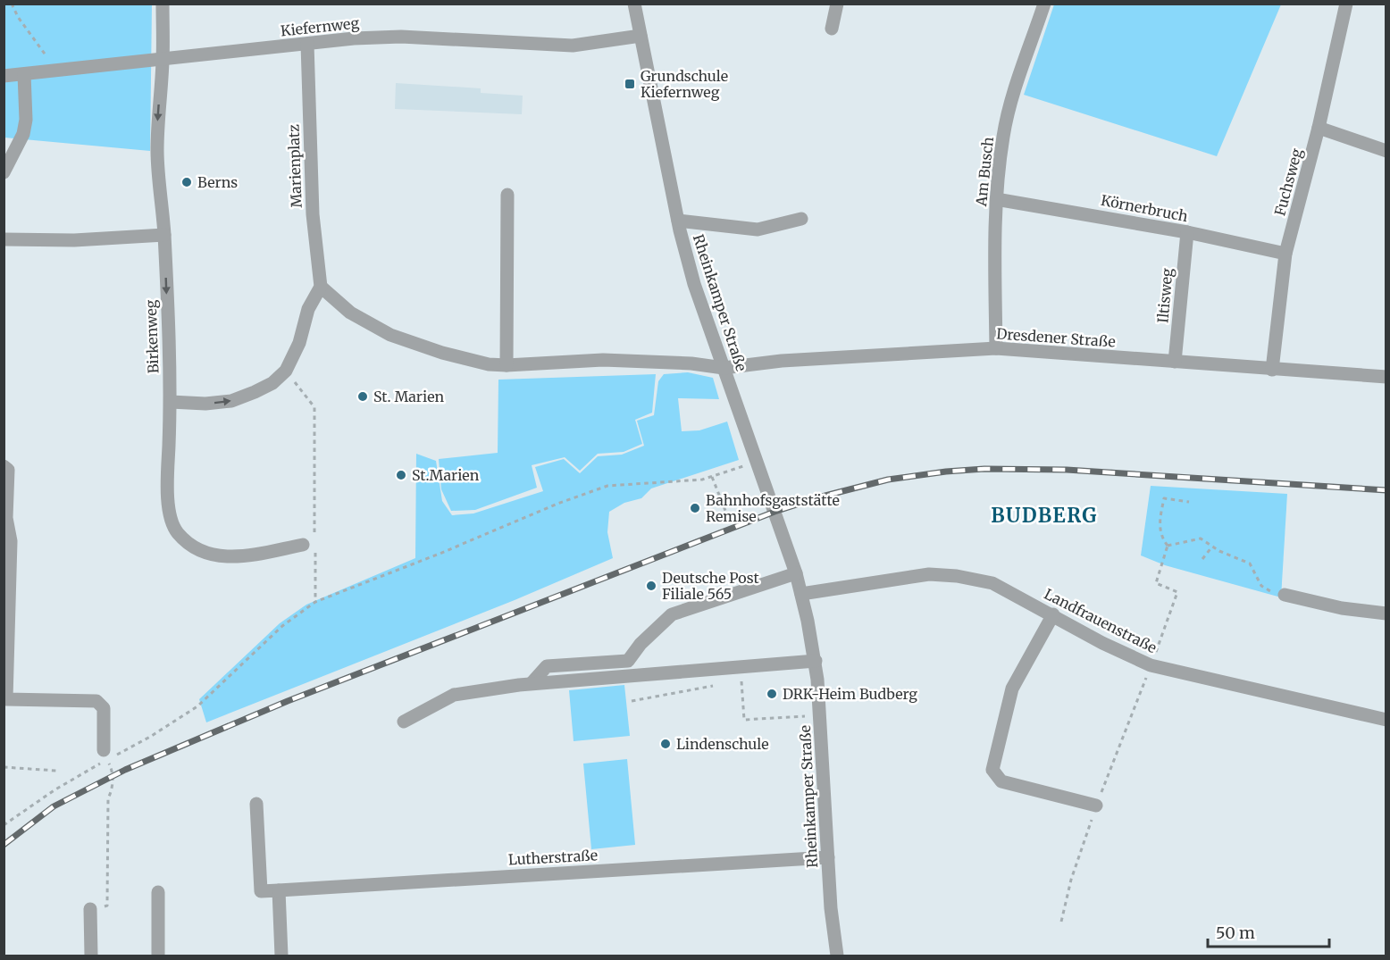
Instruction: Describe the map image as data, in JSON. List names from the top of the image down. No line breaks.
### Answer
{"streets":{"street":["Kiefernweg","Marienplatz","Am Busch","Fuchsweg","Körnerbruch","Iltisweg","Rheinkamper Straße","Birkenweg","Dresdener Straße","Landfrauenstraße","Lutherstraße"]},"crossings":[["Kiefernweg","Marienplatz"],["Kiefernweg","Rheinkamper Straße"],["Kiefernweg","Birkenweg"],["Am Busch","Körnerbruch"],["Am Busch","Dresdener Straße"],["Fuchsweg","Körnerbruch"],["Fuchsweg","Dresdener Straße"],["Körnerbruch","Iltisweg"],["Iltisweg","Dresdener Straße"],["Rheinkamper Straße","Dresdener Straße"],["Rheinkamper Straße","Landfrauenstraße"],["Rheinkamper Straße","Lutherstraße"]],"one_way":["Birkenweg"],"districts":["BUDBERG"],"places":{"transit":["Grundschule Kiefernweg"],"other":["Berns","St. Marien","St.Marien","Bahnhofsgaststätte Remise","Deutsche Post Filiale 565","DRK-Heim Budberg","Lindenschule"]},"scale_bar":"50 m"}
